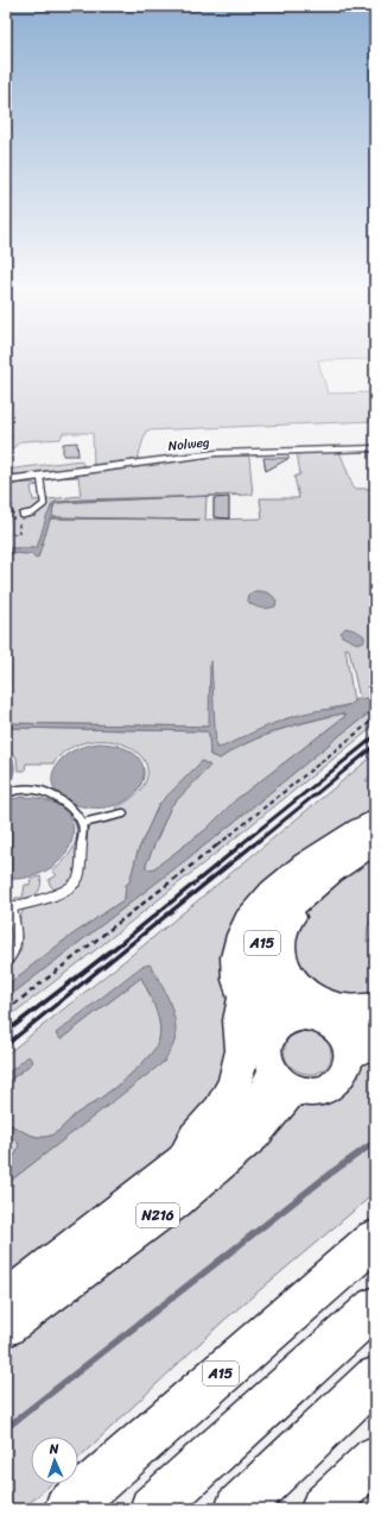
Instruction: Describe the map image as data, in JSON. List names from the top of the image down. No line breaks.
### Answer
{"streets":{"highway":["A15"],"main road":["N216"],"street":["Nolweg"]},"crossings":[["A15","N216"]],"north":"top"}
